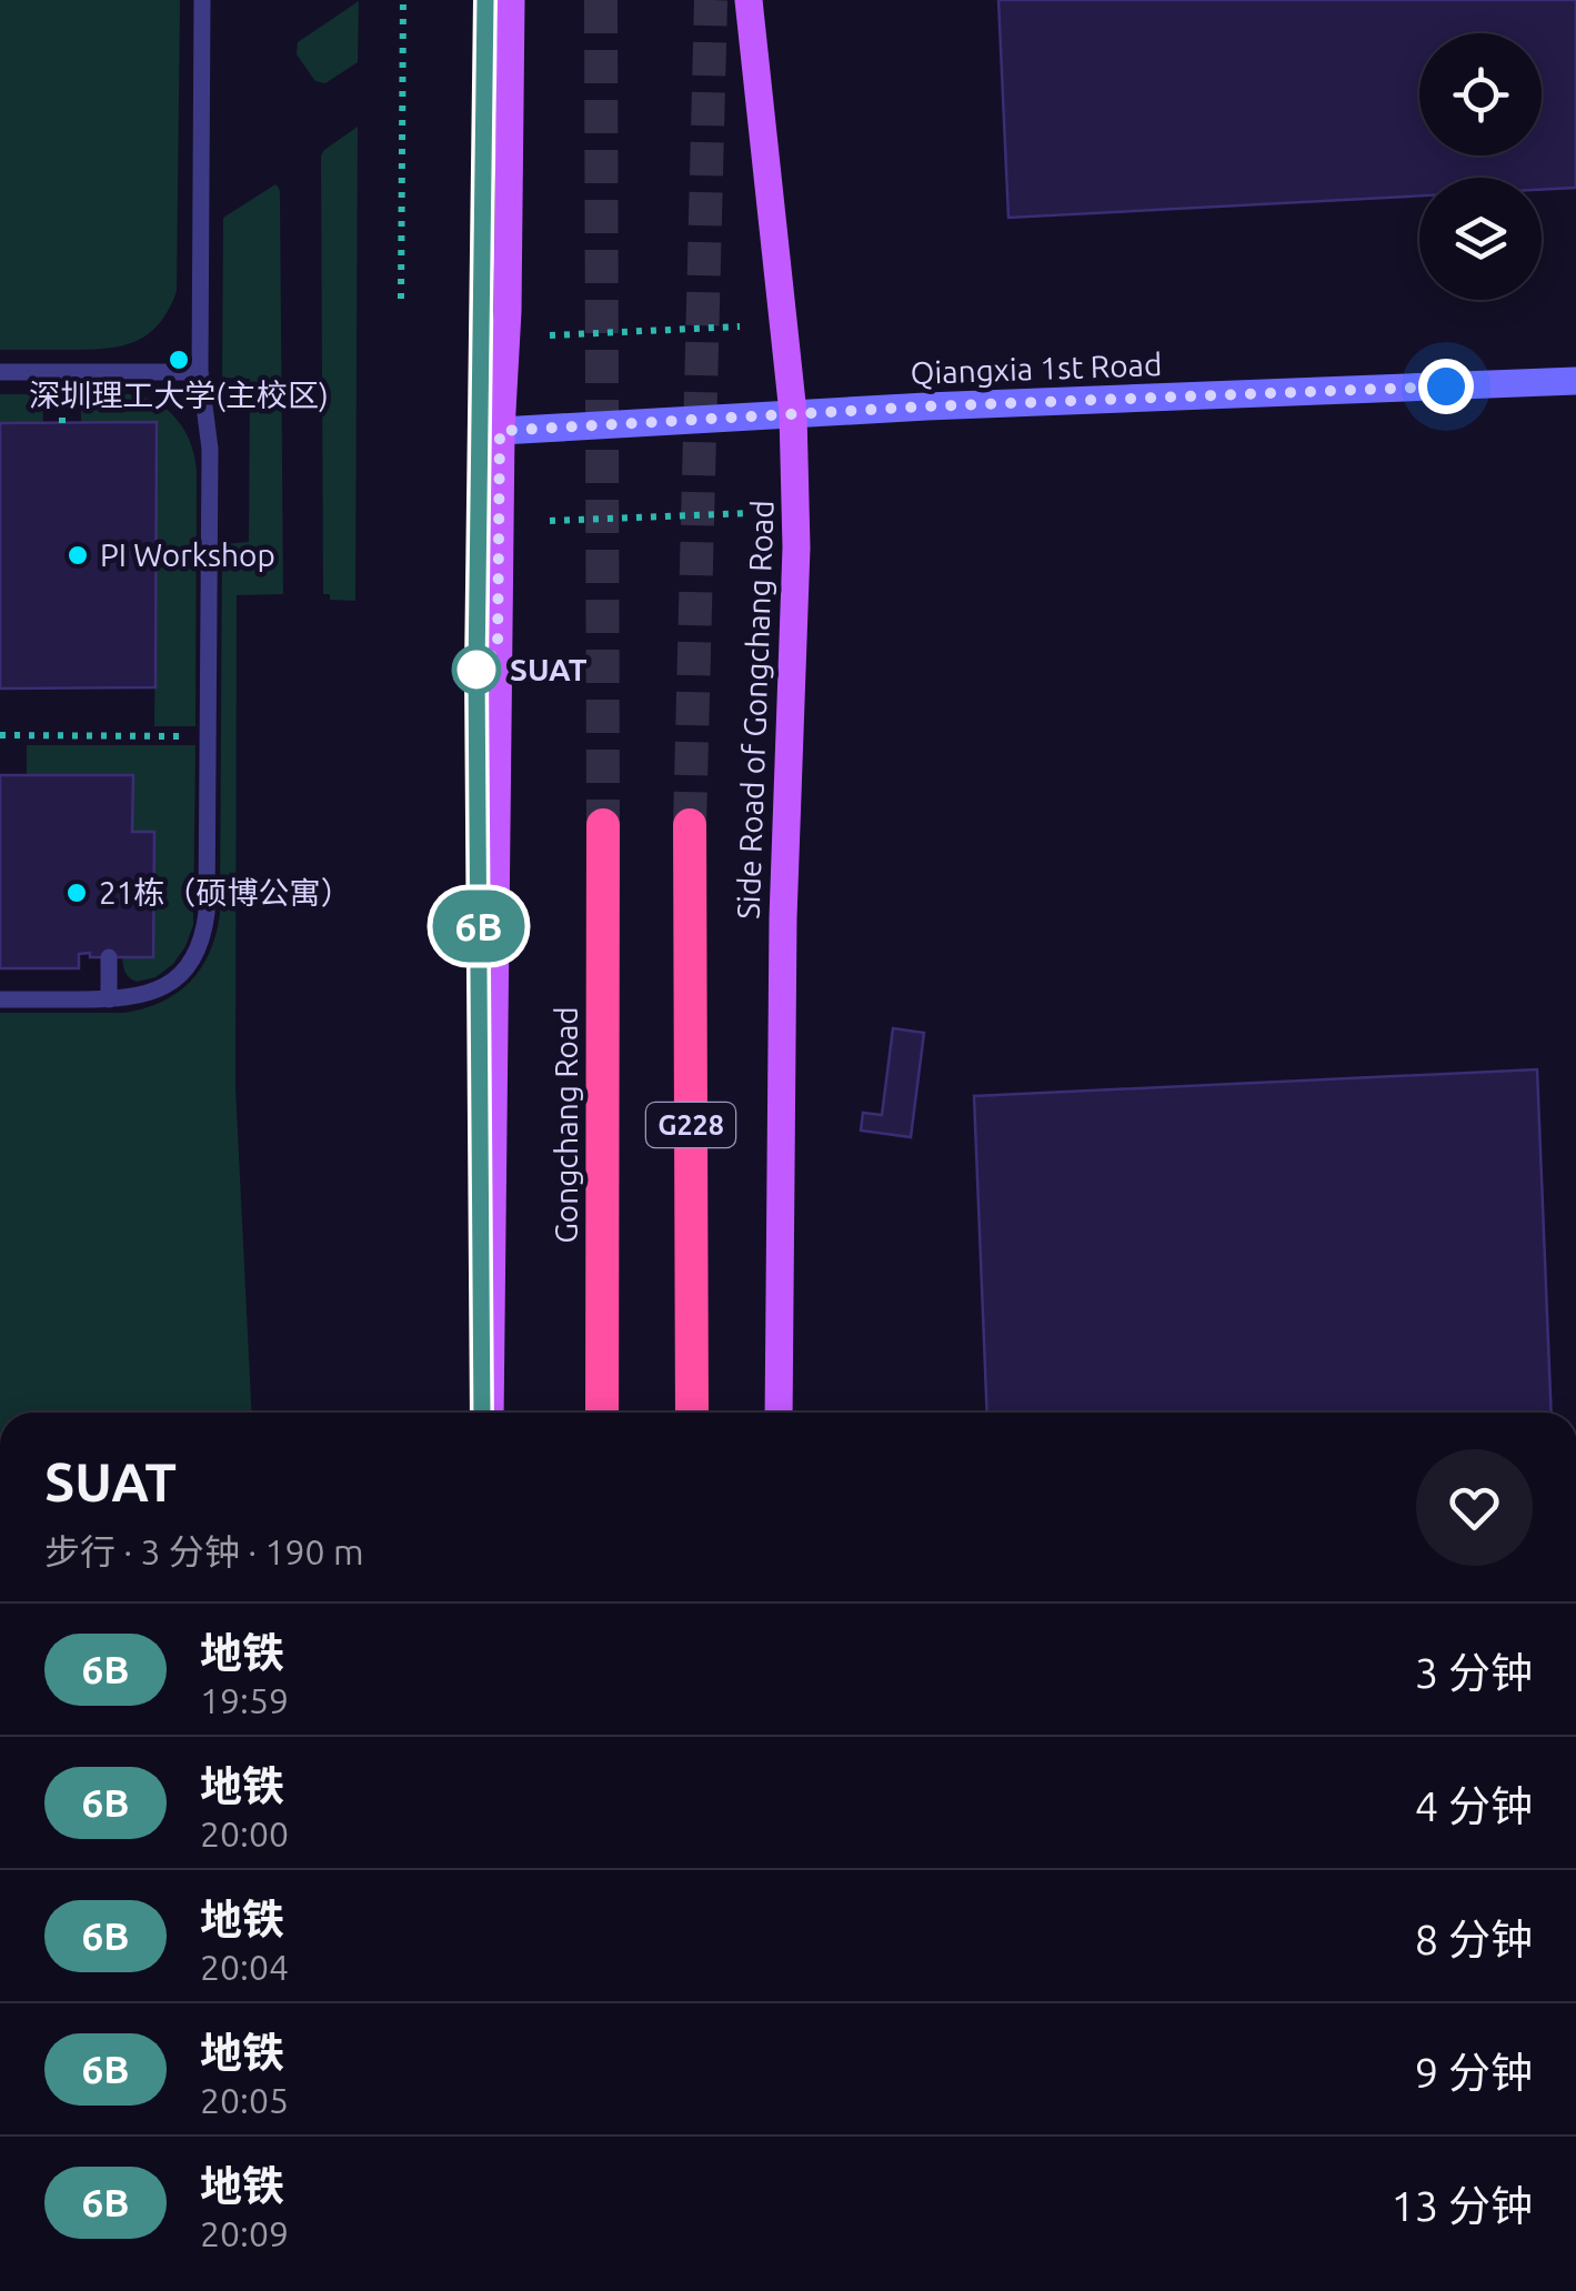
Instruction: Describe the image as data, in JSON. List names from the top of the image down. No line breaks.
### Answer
{"streets":{"highway":["Gongchang Road","G228"],"main road":["Side Road of Gongchang Road"],"street":["Qiangxia 1st Road"]},"crossings":[["Qiangxia 1st Road","Side Road of Gongchang Road"]],"places":["深圳理工大学(主校区)","PI Workshop","SUAT","21栋（硕博公寓）"],"lines":["metro line 6B"],"page":{"on_map":"6B","heading":["SUAT","步行 · 3 分钟 · 190 m"],"list":[{"mark":"6B","name":"地铁","note":"19:59","value":"3 分钟"},{"mark":"6B","name":"地铁","note":"20:00","value":"4 分钟"},{"mark":"6B","name":"地铁","note":"20:04","value":"8 分钟"},{"mark":"6B","name":"地铁","note":"20:05","value":"9 分钟"},{"mark":"6B","name":"地铁","note":"20:09","value":"13 分钟"}]}}
